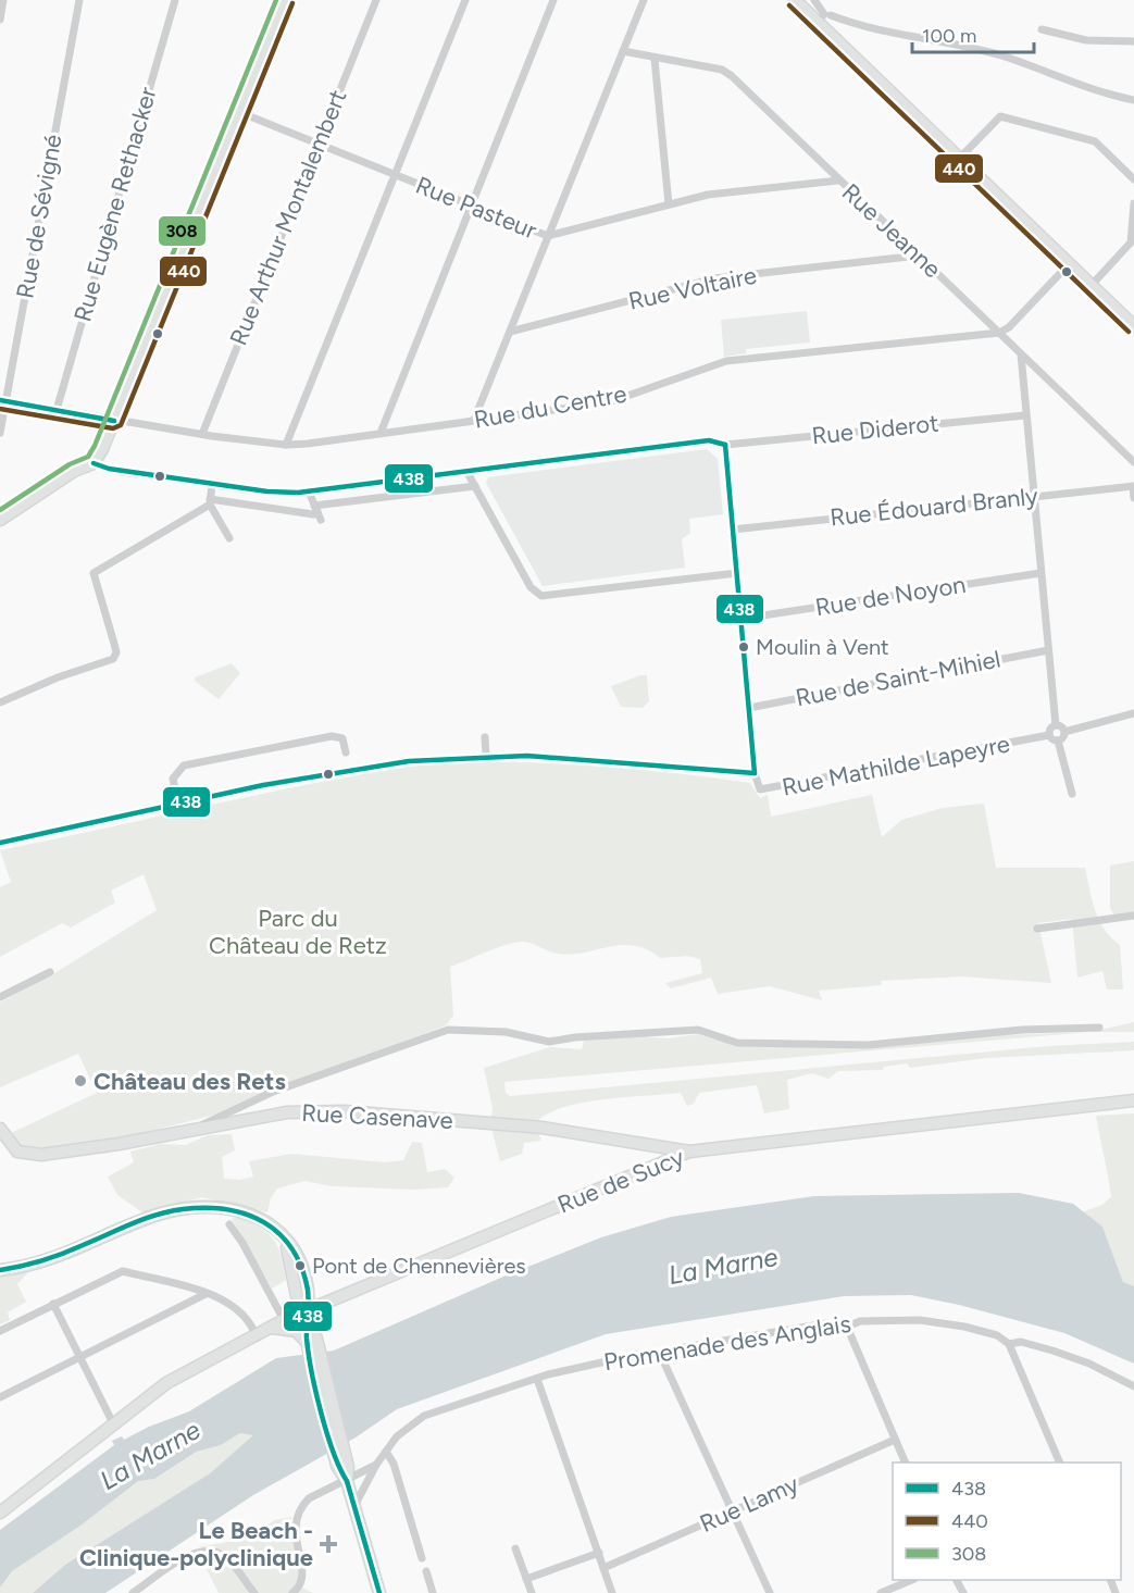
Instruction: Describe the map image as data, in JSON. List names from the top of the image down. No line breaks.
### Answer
{"streets":{"main road":["Rue Casenave","Rue de Sucy"],"street":["Rue Eugène Rethacker","Rue Pasteur","Rue de Sévigné","Rue Arthur Montalembert","Rue Jeanne","Rue Voltaire","Rue du Centre","Rue Diderot","Rue Édouard Branly","Rue de Noyon","Rue de Saint-Mihiel","Rue Mathilde Lapeyre","Promenade des Anglais","Rue Lamy"]},"crossings":[["Rue Eugène Rethacker","Rue du Centre"],["Rue Pasteur","Rue Arthur Montalembert"],["Rue Pasteur","Rue Jeanne"],["Rue de Sévigné","Rue du Centre"],["Rue Arthur Montalembert","Rue du Centre"],["Rue Jeanne","Rue Voltaire"],["Rue Jeanne","Rue du Centre"],["Rue Casenave","Rue de Sucy"]],"water":["La Marne"],"parks":["Parc du Château de Retz"],"places":{"other":["Moulin à Vent","Château des Rets","Pont de Chennevières"],"health":["Le Beach - Clinique-polyclinique"]},"lines":["transit line 308","transit line 440","transit line 438"],"legend":["438","440","308"],"scale_bar":"100 m"}
